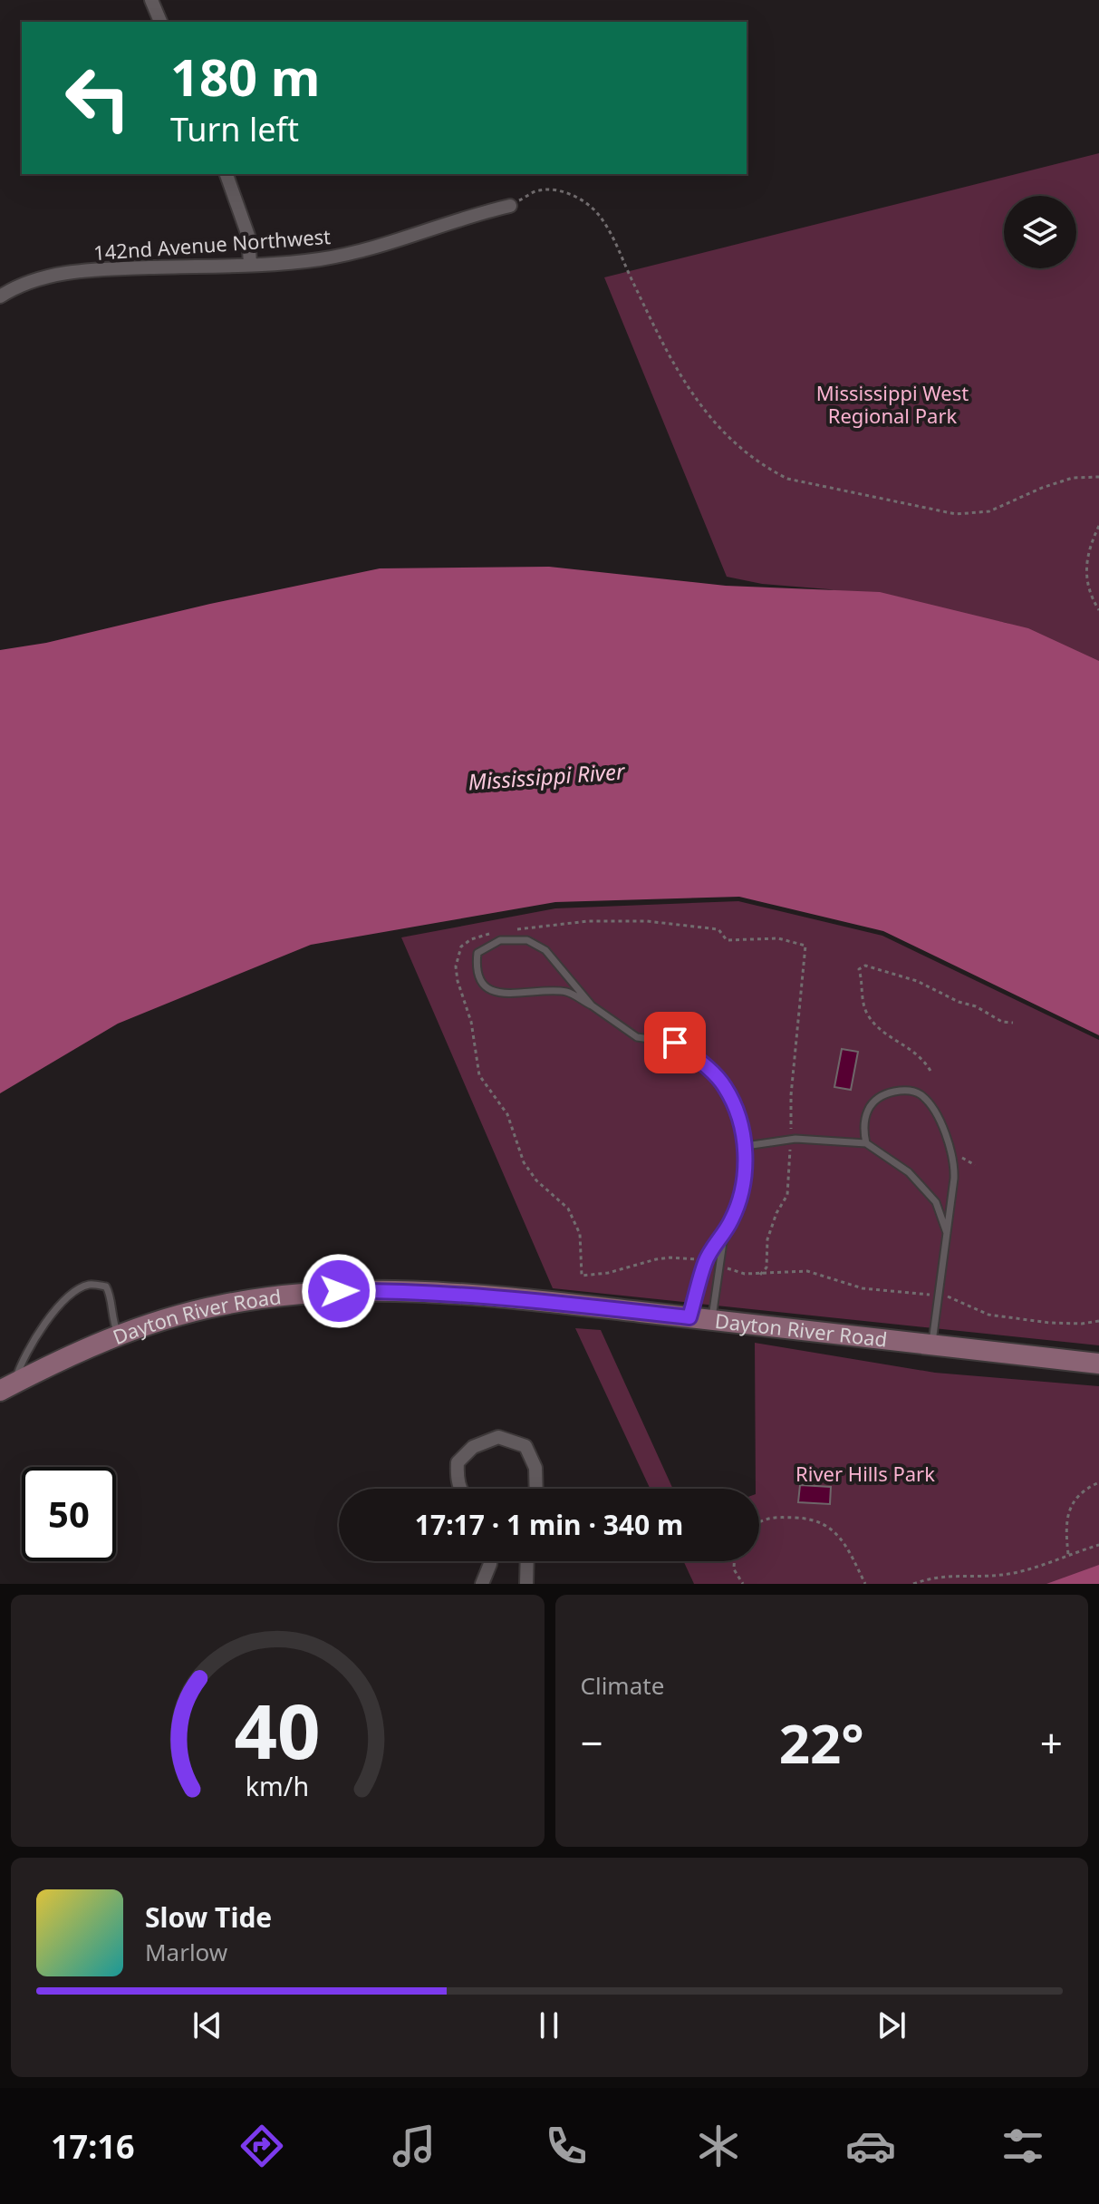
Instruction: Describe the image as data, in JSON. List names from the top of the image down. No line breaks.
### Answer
{"streets":{"main road":["Dayton River Road"],"street":["142nd Avenue Northwest"]},"water":["Mississippi River"],"parks":["Mississippi West Regional Park","River Hills Park"],"page":{"turn":["180 m","Turn left"],"limit":"50","trip":"17:17 · 1 min · 340 m","tile":"Climate","heat":["−","22°","+"],"song":["Slow Tide","Marlow"],"tabs":"17:16","gauge":["40","km/h"]}}
